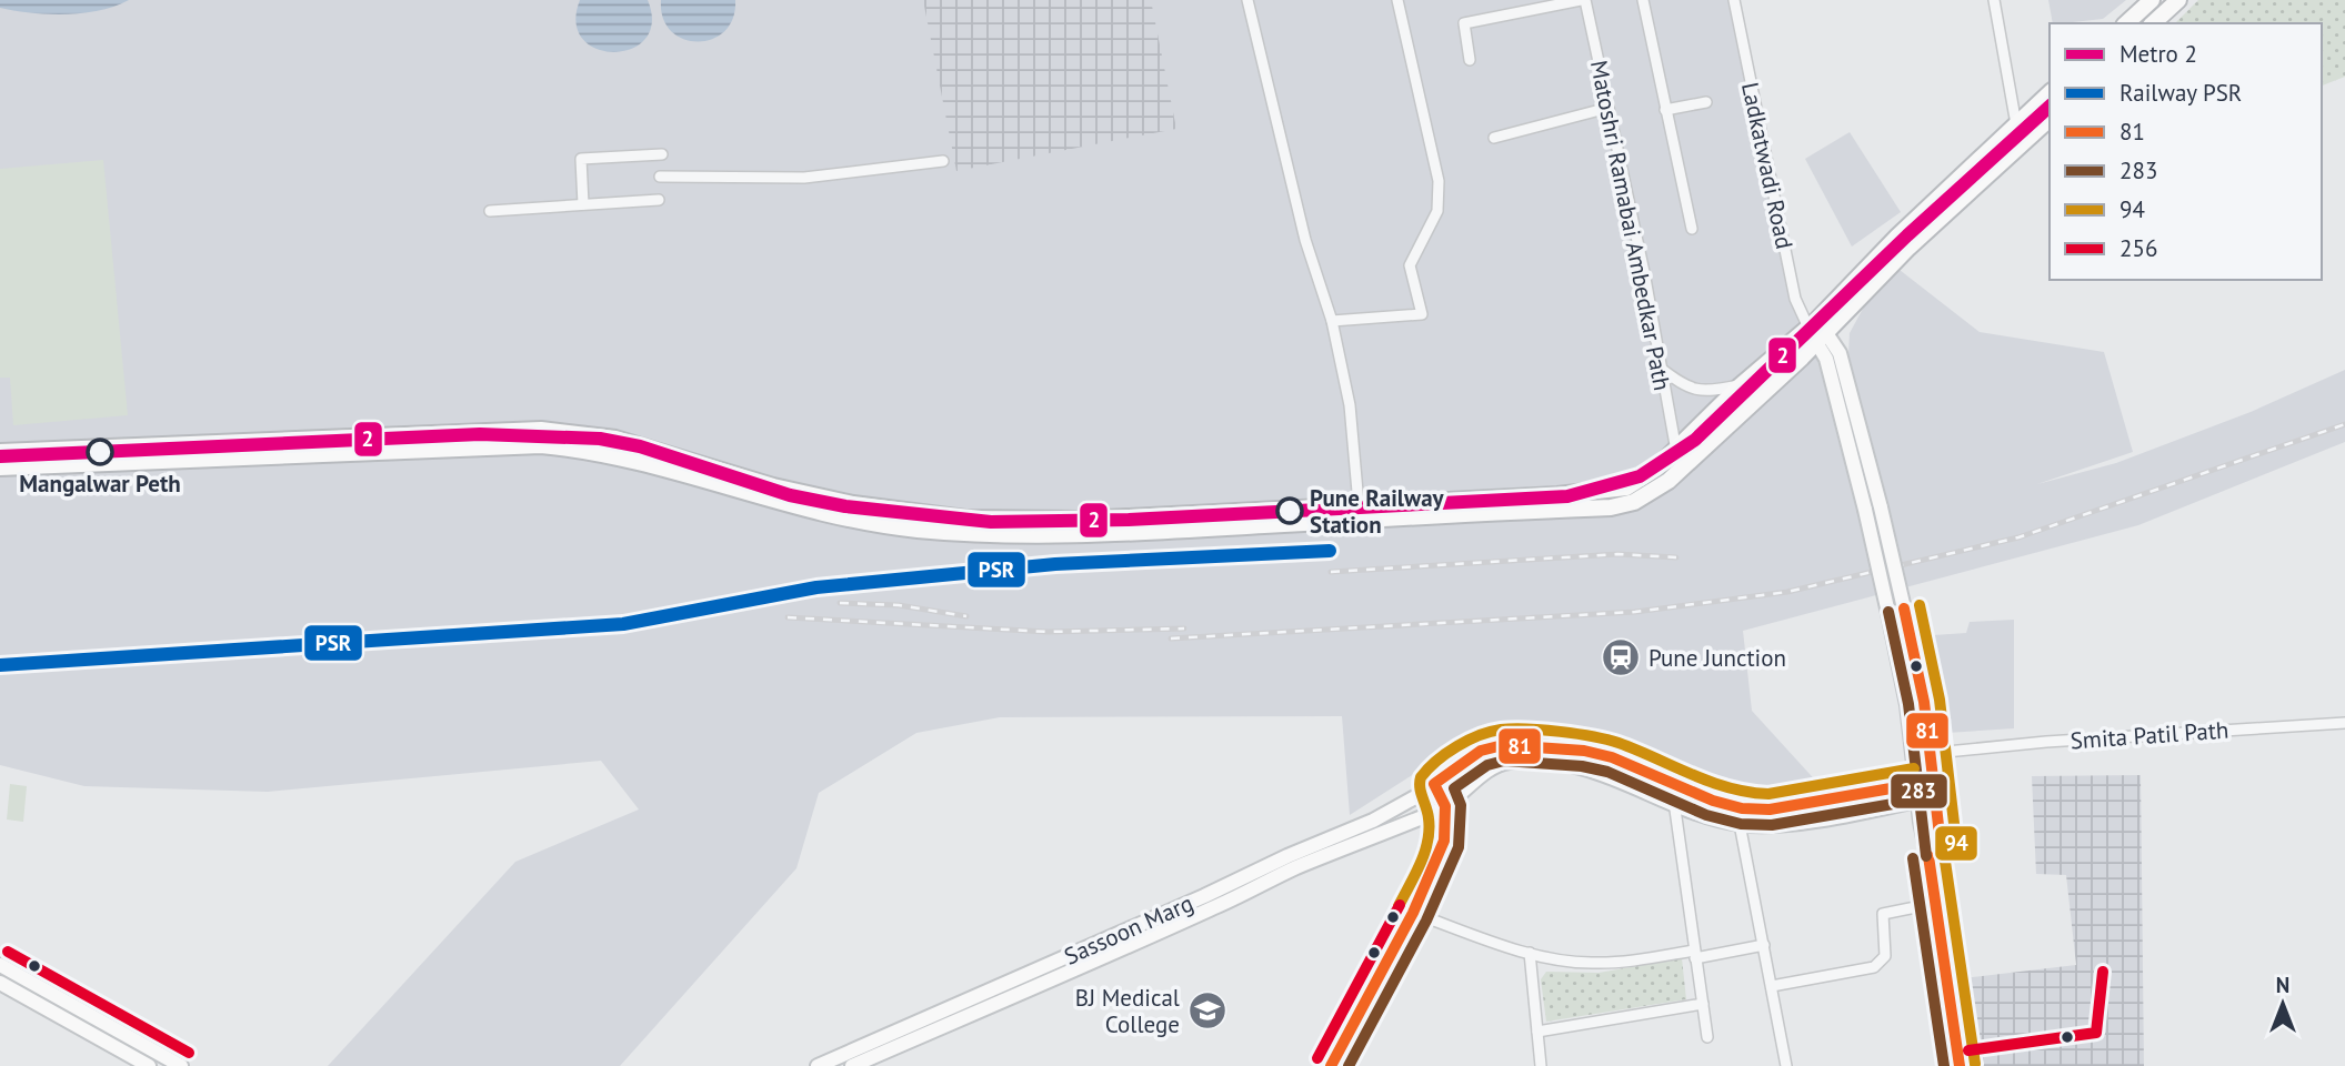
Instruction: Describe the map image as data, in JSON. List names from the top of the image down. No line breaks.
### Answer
{"streets":{"main road":["Sassoon Marg"],"street":["Ladkatwadi Road","Matoshri Ramabai Ambedkar Path","Smita Patil Path"]},"places":{"other":["Mangalwar Peth","Pune Railway Station"],"station":["Pune Junction"],"school or university":["BJ Medical College"]},"lines":["metro line 2","rail line PSR","transit line 94","transit line 81","transit line 283","transit line 256"],"legend":["Metro 2","Railway PSR","81","283","94","256"],"north":"top"}
